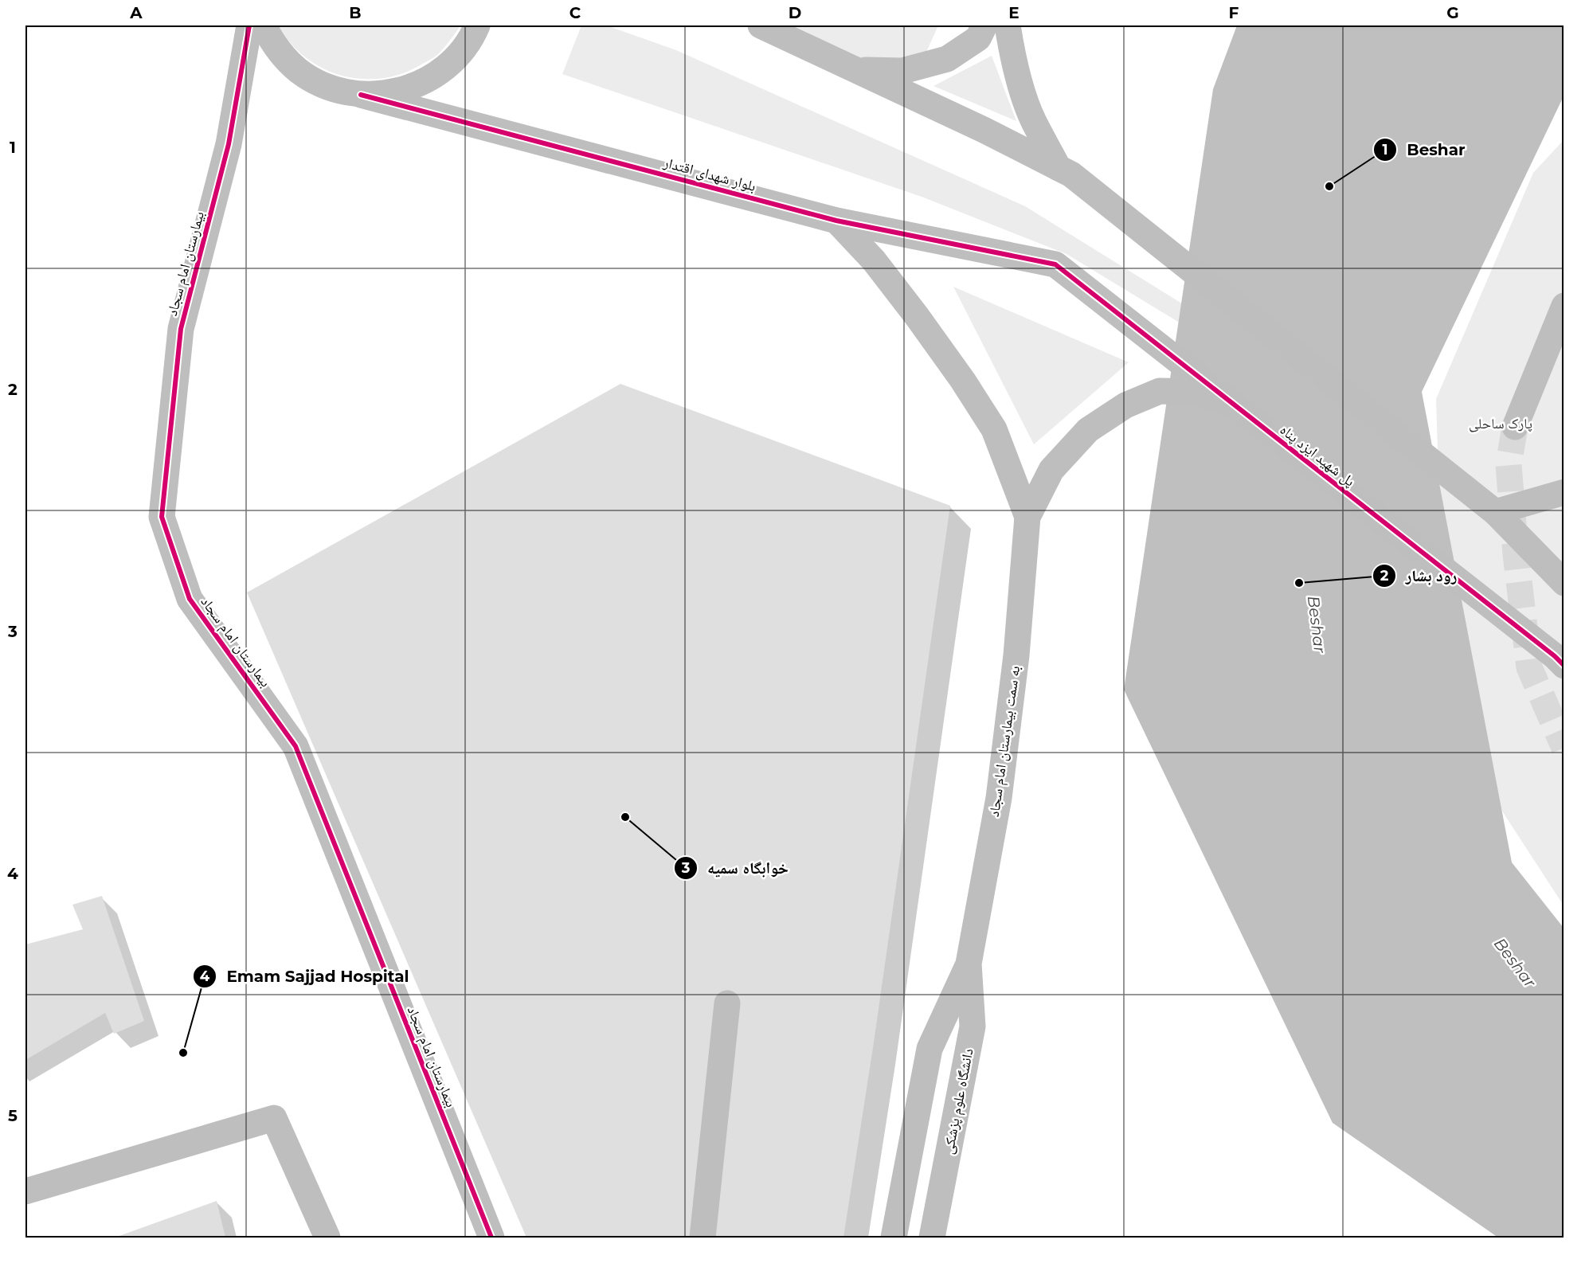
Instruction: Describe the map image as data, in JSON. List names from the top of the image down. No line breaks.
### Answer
{"streets":{"street":["بلوار شهدای اقتدار","بیمارستان امام سجاد","پل شهید ایزد پناه","به سمت بیمارستان امام سجاد","دانشگاه علوم پزشکی"]},"crossings":[["بلوار شهدای اقتدار","پل شهید ایزد پناه"],["به سمت بیمارستان امام سجاد","دانشگاه علوم پزشکی"]],"water":["Beshar"],"parks":["پارک ساحلی"],"places":["Beshar","رود بشار","خوابگاه سمیه","Emam Sajjad Hospital"],"grid":{"columns":["A","B","C","D","E","F","G"],"rows":["1","2","3","4","5"]}}
